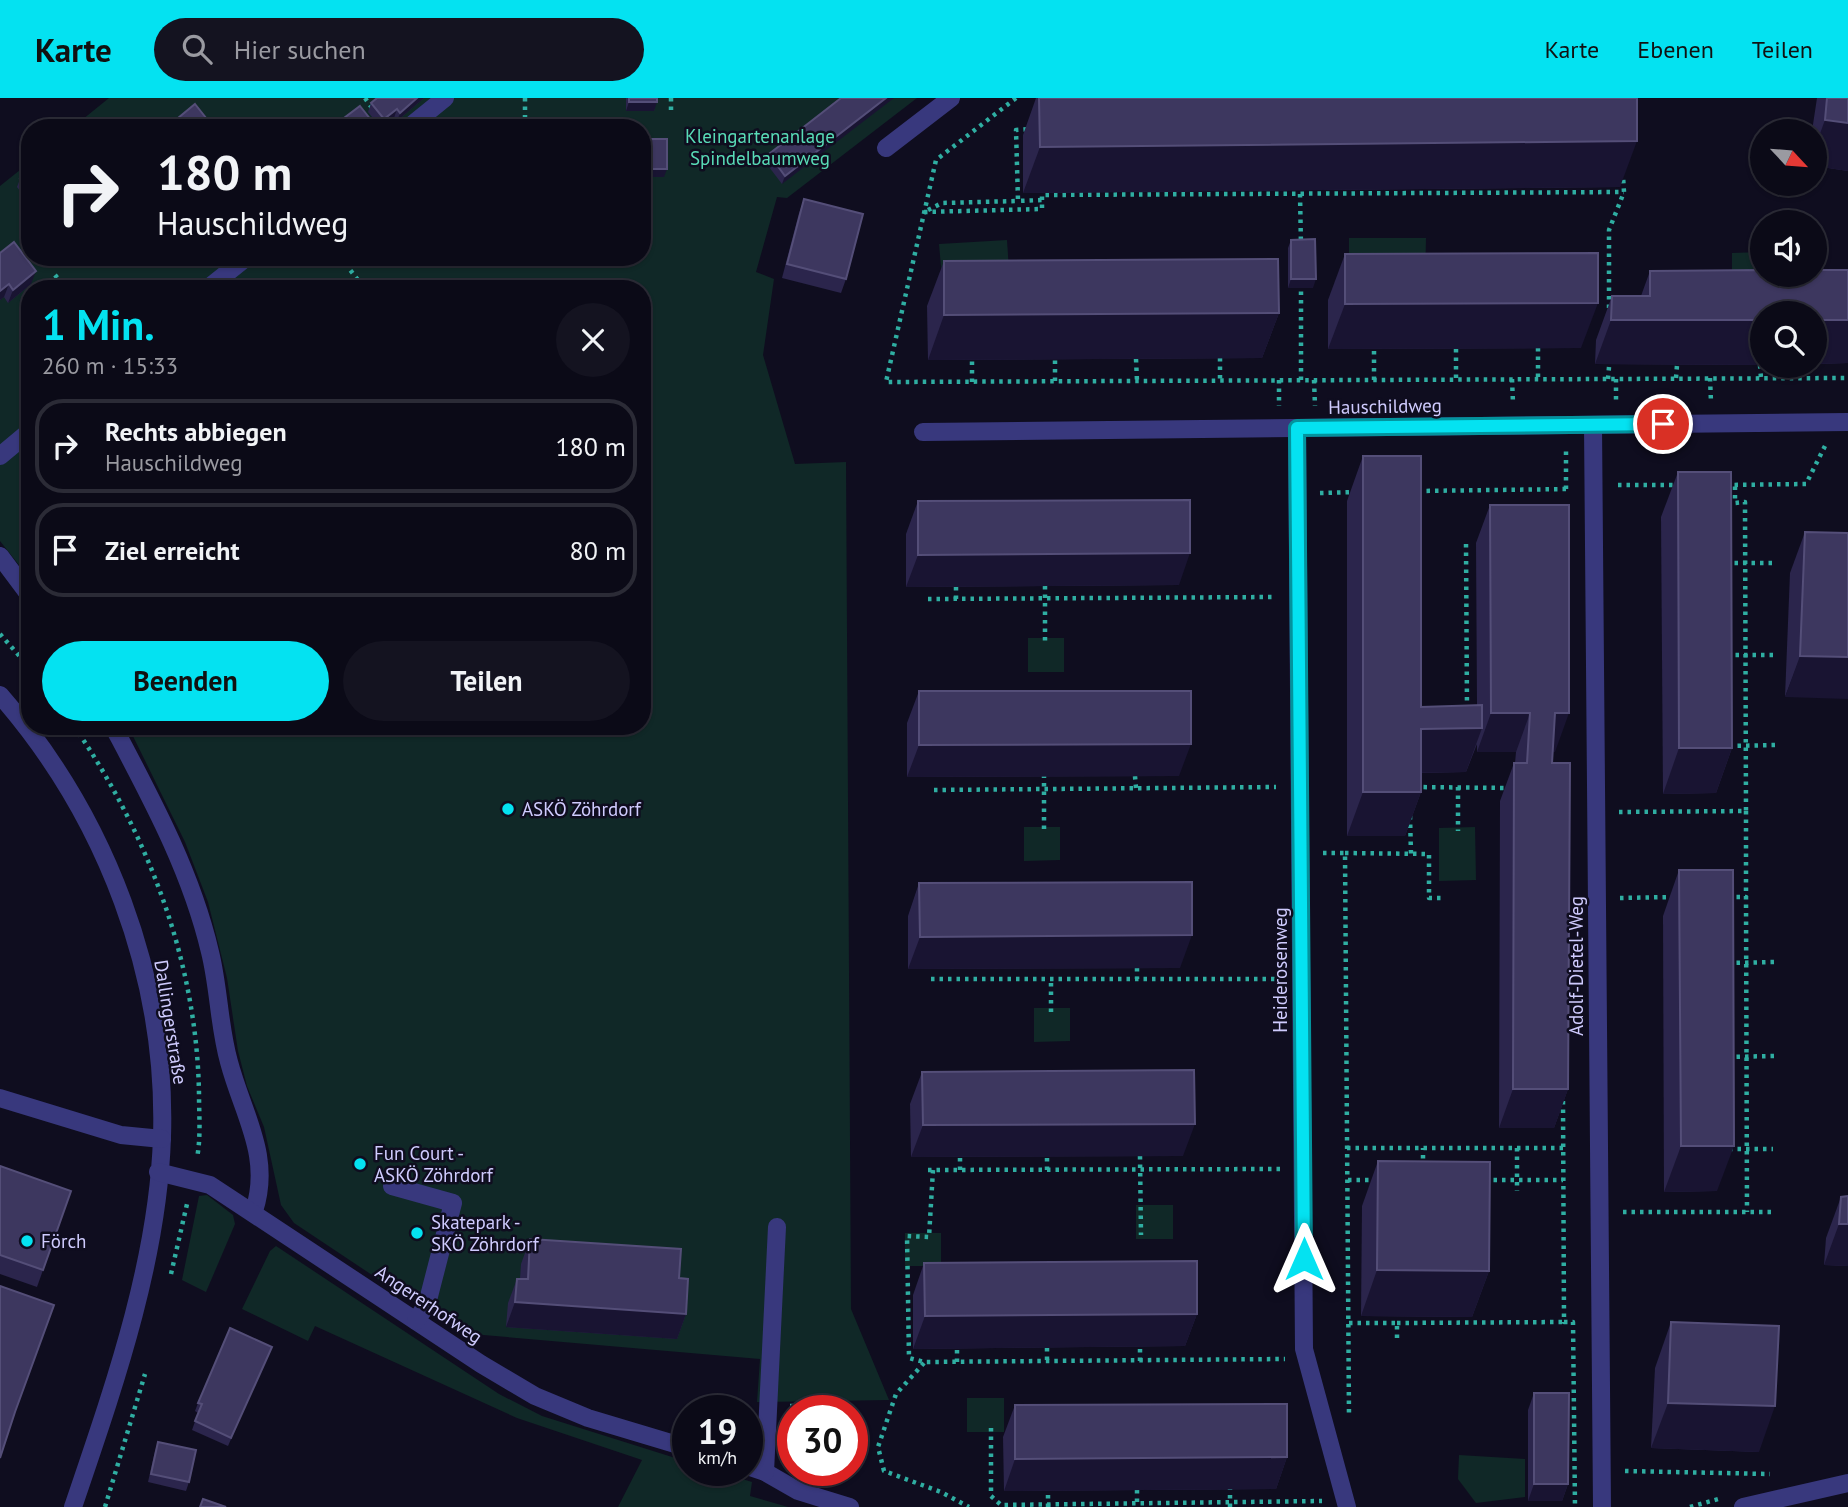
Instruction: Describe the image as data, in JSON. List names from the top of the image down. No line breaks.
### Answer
{"streets":{"street":["Hauschildweg","Adolf-Dietel-Weg","Heiderosenweg","Dallingerstraße","Angererhofweg"]},"crossings":[["Hauschildweg","Adolf-Dietel-Weg"],["Hauschildweg","Heiderosenweg"],["Dallingerstraße","Angererhofweg"]],"parks":["Kleingartenanlage Spindelbaumweg"],"places":["ASKÖ Zöhrdorf","Fun Court - ASKÖ Zöhrdorf","Skatepark - SKÖ Zöhrdorf","Förch"],"north":"bottom right","page":{"header":"Karte","search":"Hier suchen","nav":["Karte","Ebenen","Teilen"],"turn":["180 m","Hauschildweg"],"heading":["1 Min.","260 m · 15:33"],"list":[{"name":"Rechts abbiegen","note":"Hauschildweg","value":"180 m"},{"name":"Ziel erreicht","value":"80 m"}],"buttons":["Beenden","Teilen"],"speed":"19 km/h","limit":"30"}}
